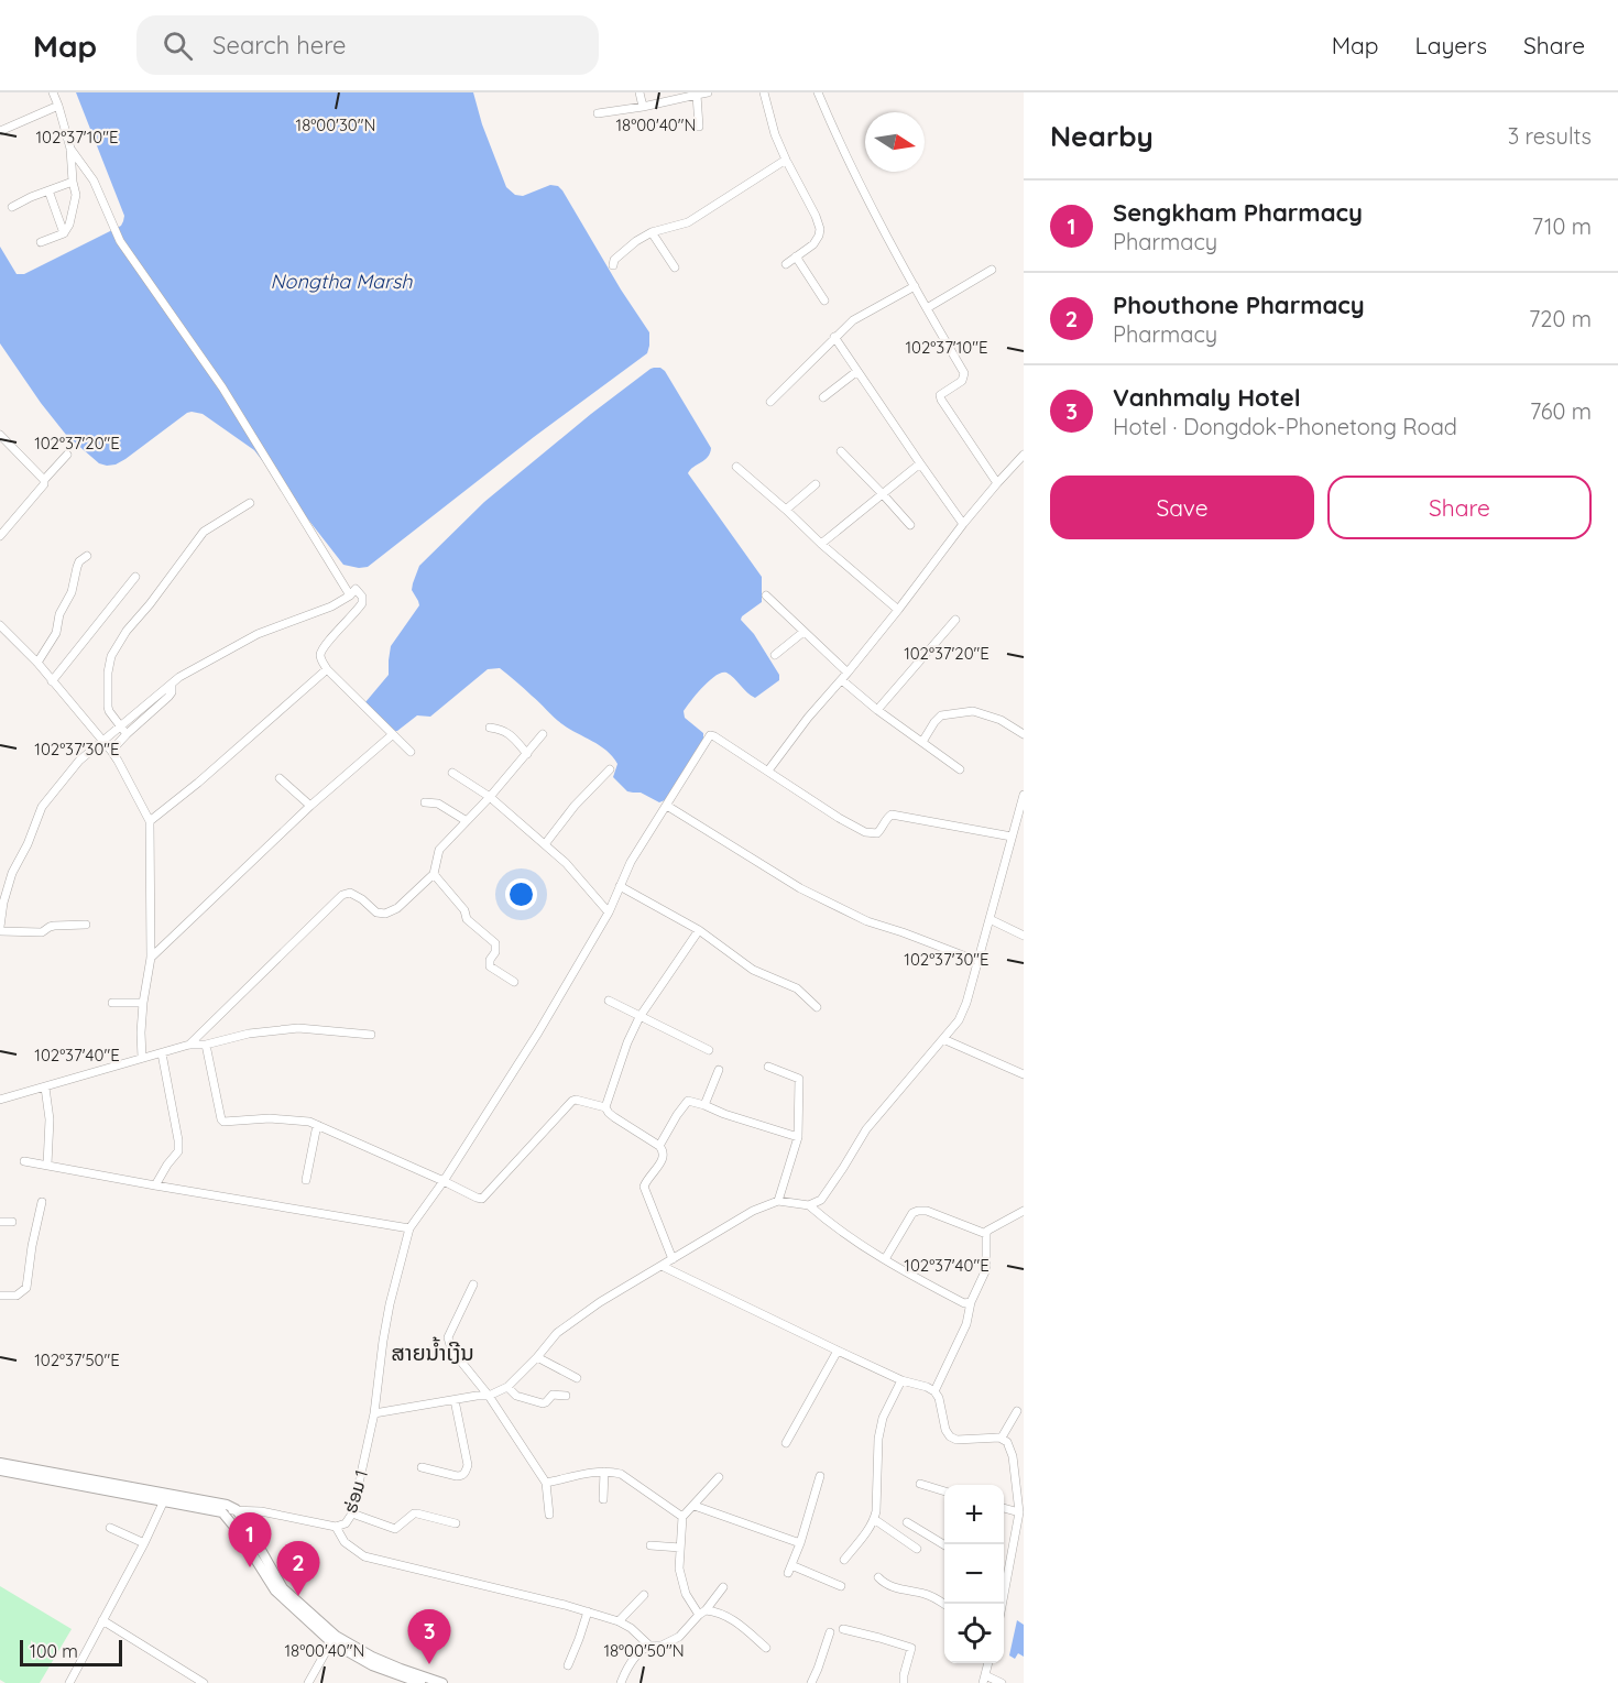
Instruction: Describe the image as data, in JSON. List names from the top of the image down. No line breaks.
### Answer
{"streets":{"street":["ຮ່ອມ 1"]},"districts":["ສາຍນ້ຳເງີນ"],"water":["Nongtha Marsh"],"scale_bar":"100 m","north":"right","page":{"header":"Map","search":"Search here","nav":["Map","Layers","Share"],"heading":["Nearby","3 results"],"list":[{"mark":"1","name":"Sengkham Pharmacy","note":"Pharmacy","value":"710 m"},{"mark":"2","name":"Phouthone Pharmacy","note":"Pharmacy","value":"720 m"},{"mark":"3","name":"Vanhmaly Hotel","note":"Hotel · Dongdok-Phonetong Road","value":"760 m"}],"buttons":["Save","Share"],"map_buttons":["+","−"],"pins":["1","2","3"],"scale":"100 m"},"coordinates":["18°00'30\"N","18°00'40\"N","102°37'10\"E","102°37'20\"E","102°37'30\"E","102°37'40\"E","102°37'50\"E","18°00'50\"N"]}
